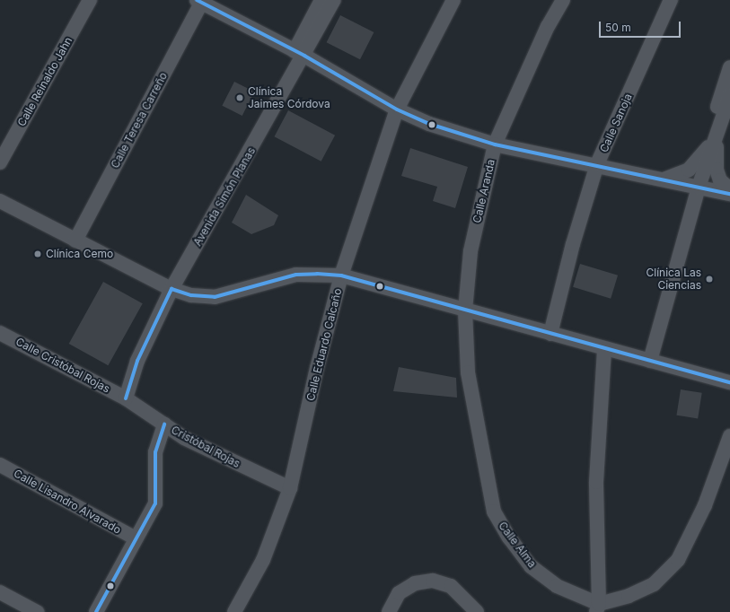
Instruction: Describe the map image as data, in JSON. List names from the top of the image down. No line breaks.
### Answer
{"streets":{"street":["Calle Reinaldo Jahn","Calle Teresa Carreño","Calle Sanoja","Calle Aranda","Avenida Simón Planas","Calle Eduardo Calcaño","Calle Cristóbal Rojas","Cristóbal Rojas","Calle Lisandro Alvarado","Calle Alma"]},"crossings":[["Calle Aranda","Calle Alma"],["Avenida Simón Planas","Calle Cristóbal Rojas"],["Avenida Simón Planas","Cristóbal Rojas"],["Calle Eduardo Calcaño","Cristóbal Rojas"],["Calle Cristóbal Rojas","Cristóbal Rojas"]],"places":["Clínica Jaimes Córdova","Clínica Cemo","Clínica Las Ciencias"],"scale_bar":"50 m"}
